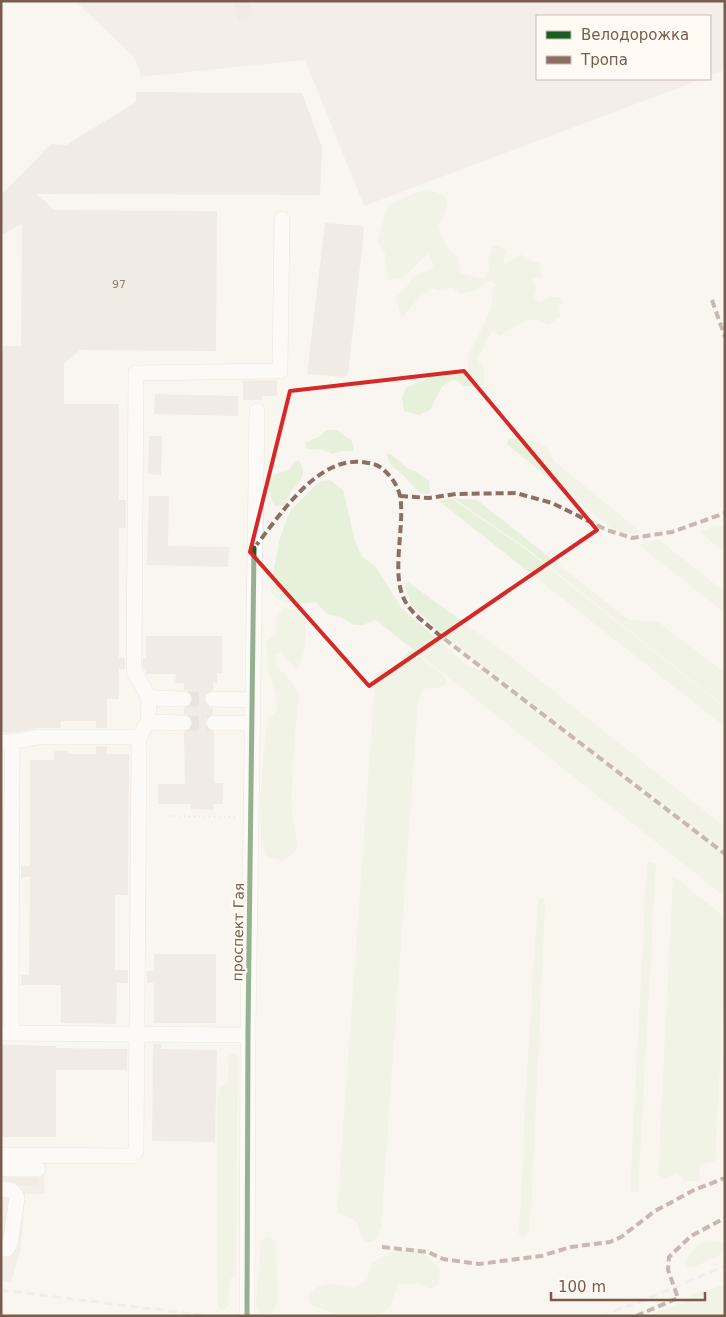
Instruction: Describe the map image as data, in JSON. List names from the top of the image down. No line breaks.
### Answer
{"streets":{"street":["проспект Гая"]},"house_numbers":["97"],"legend":["Велодорожка","Тропа"],"scale_bar":"100 m"}
